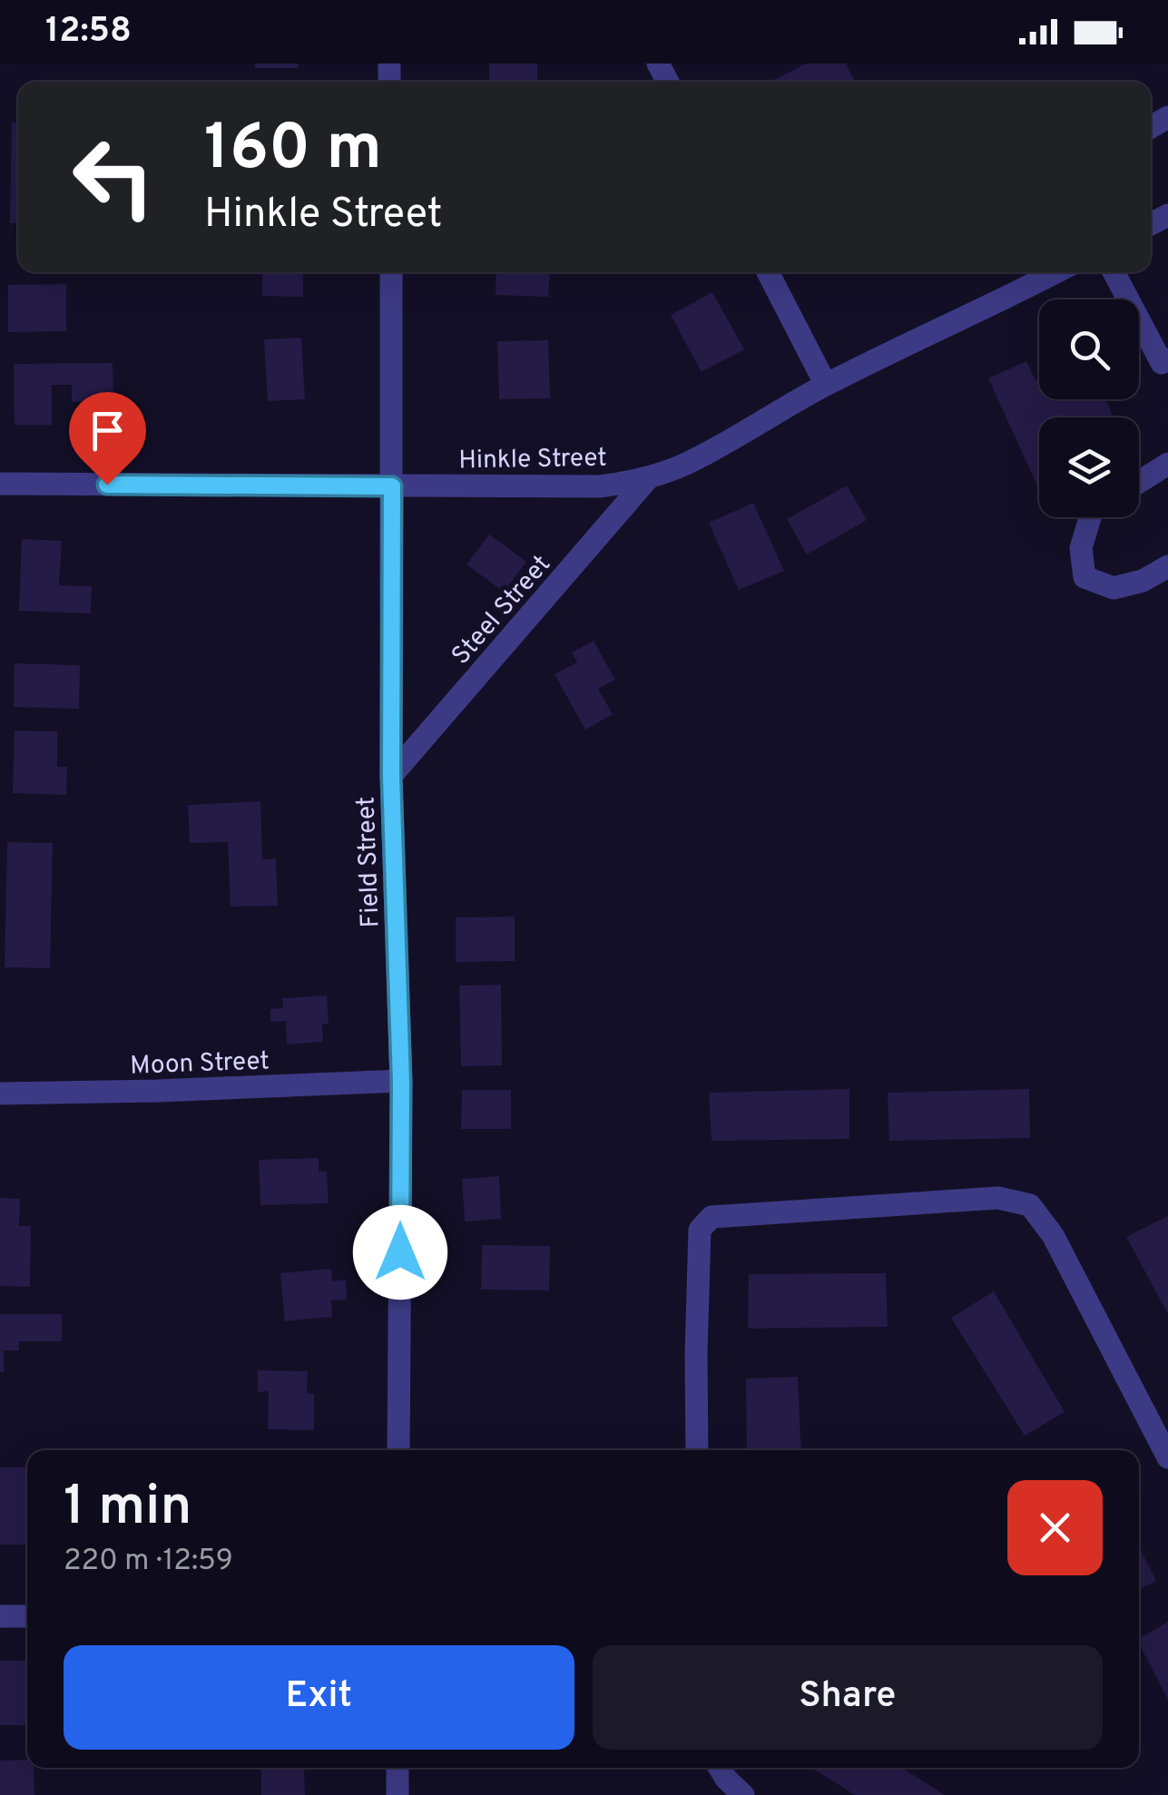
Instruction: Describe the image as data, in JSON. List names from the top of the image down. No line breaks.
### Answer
{"streets":{"street":["Hinkle Street","Steel Street","Field Street","Moon Street"]},"crossings":[["Hinkle Street","Steel Street"],["Hinkle Street","Field Street"],["Steel Street","Field Street"],["Field Street","Moon Street"]],"page":{"status":"12:58","turn":["160 m","Hinkle Street"],"heading":["1 min","220 m · 12:59"],"buttons":["Exit","Share"]}}
